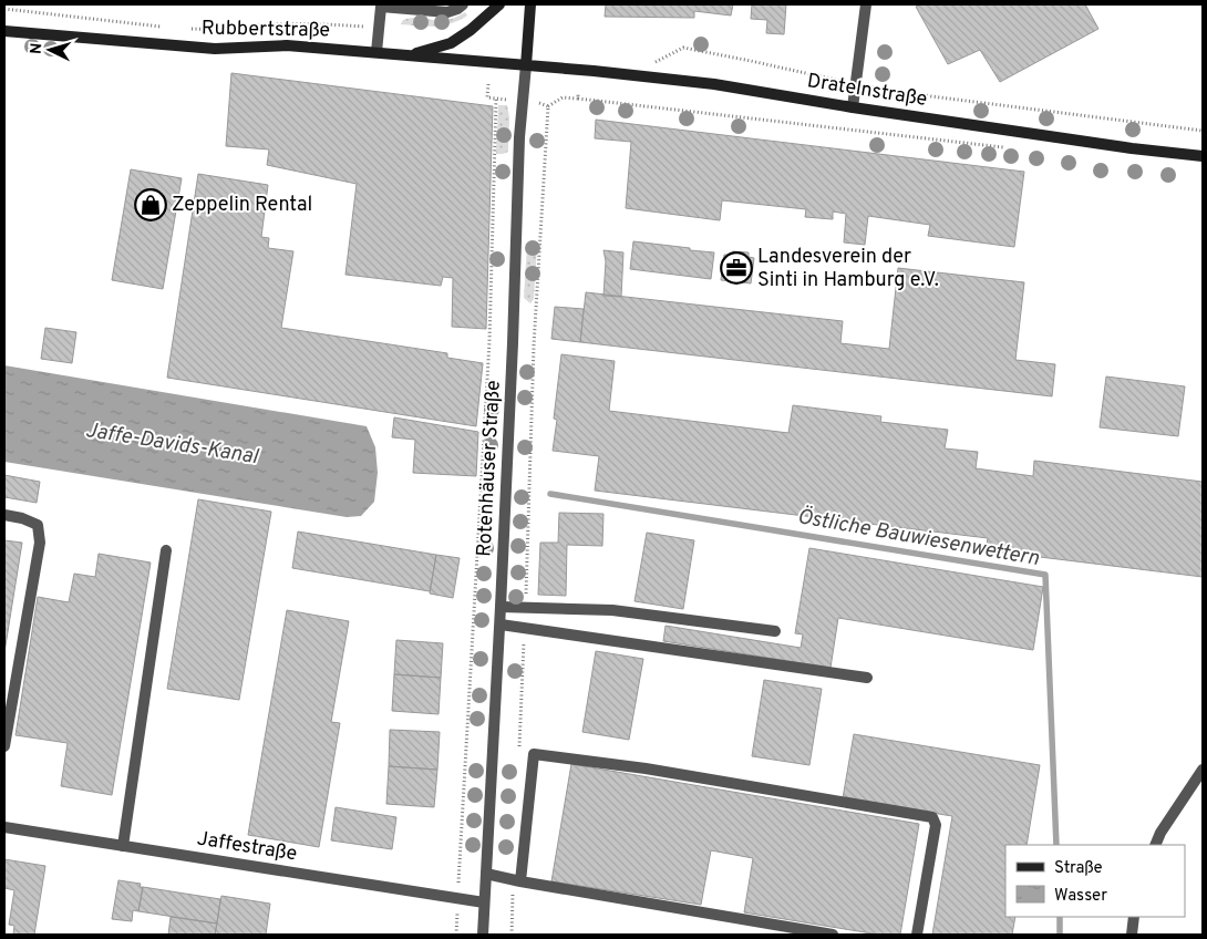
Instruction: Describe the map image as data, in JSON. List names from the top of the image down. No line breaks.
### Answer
{"streets":{"main road":["Rubbertstraße","Dratelnstraße","Rotenhäuser Straße"],"street":["Jaffestraße"]},"crossings":[["Rubbertstraße","Dratelnstraße"],["Rubbertstraße","Rotenhäuser Straße"],["Dratelnstraße","Rotenhäuser Straße"],["Rotenhäuser Straße","Jaffestraße"]],"water":["Jaffe-Davids-Kanal","Östliche Bauwiesenwettern"],"places":{"shop":["Zeppelin Rental"],"office":["Landesverein der Sinti in Hamburg e.V."]},"legend":["Straße","Wasser"],"north":"left"}
